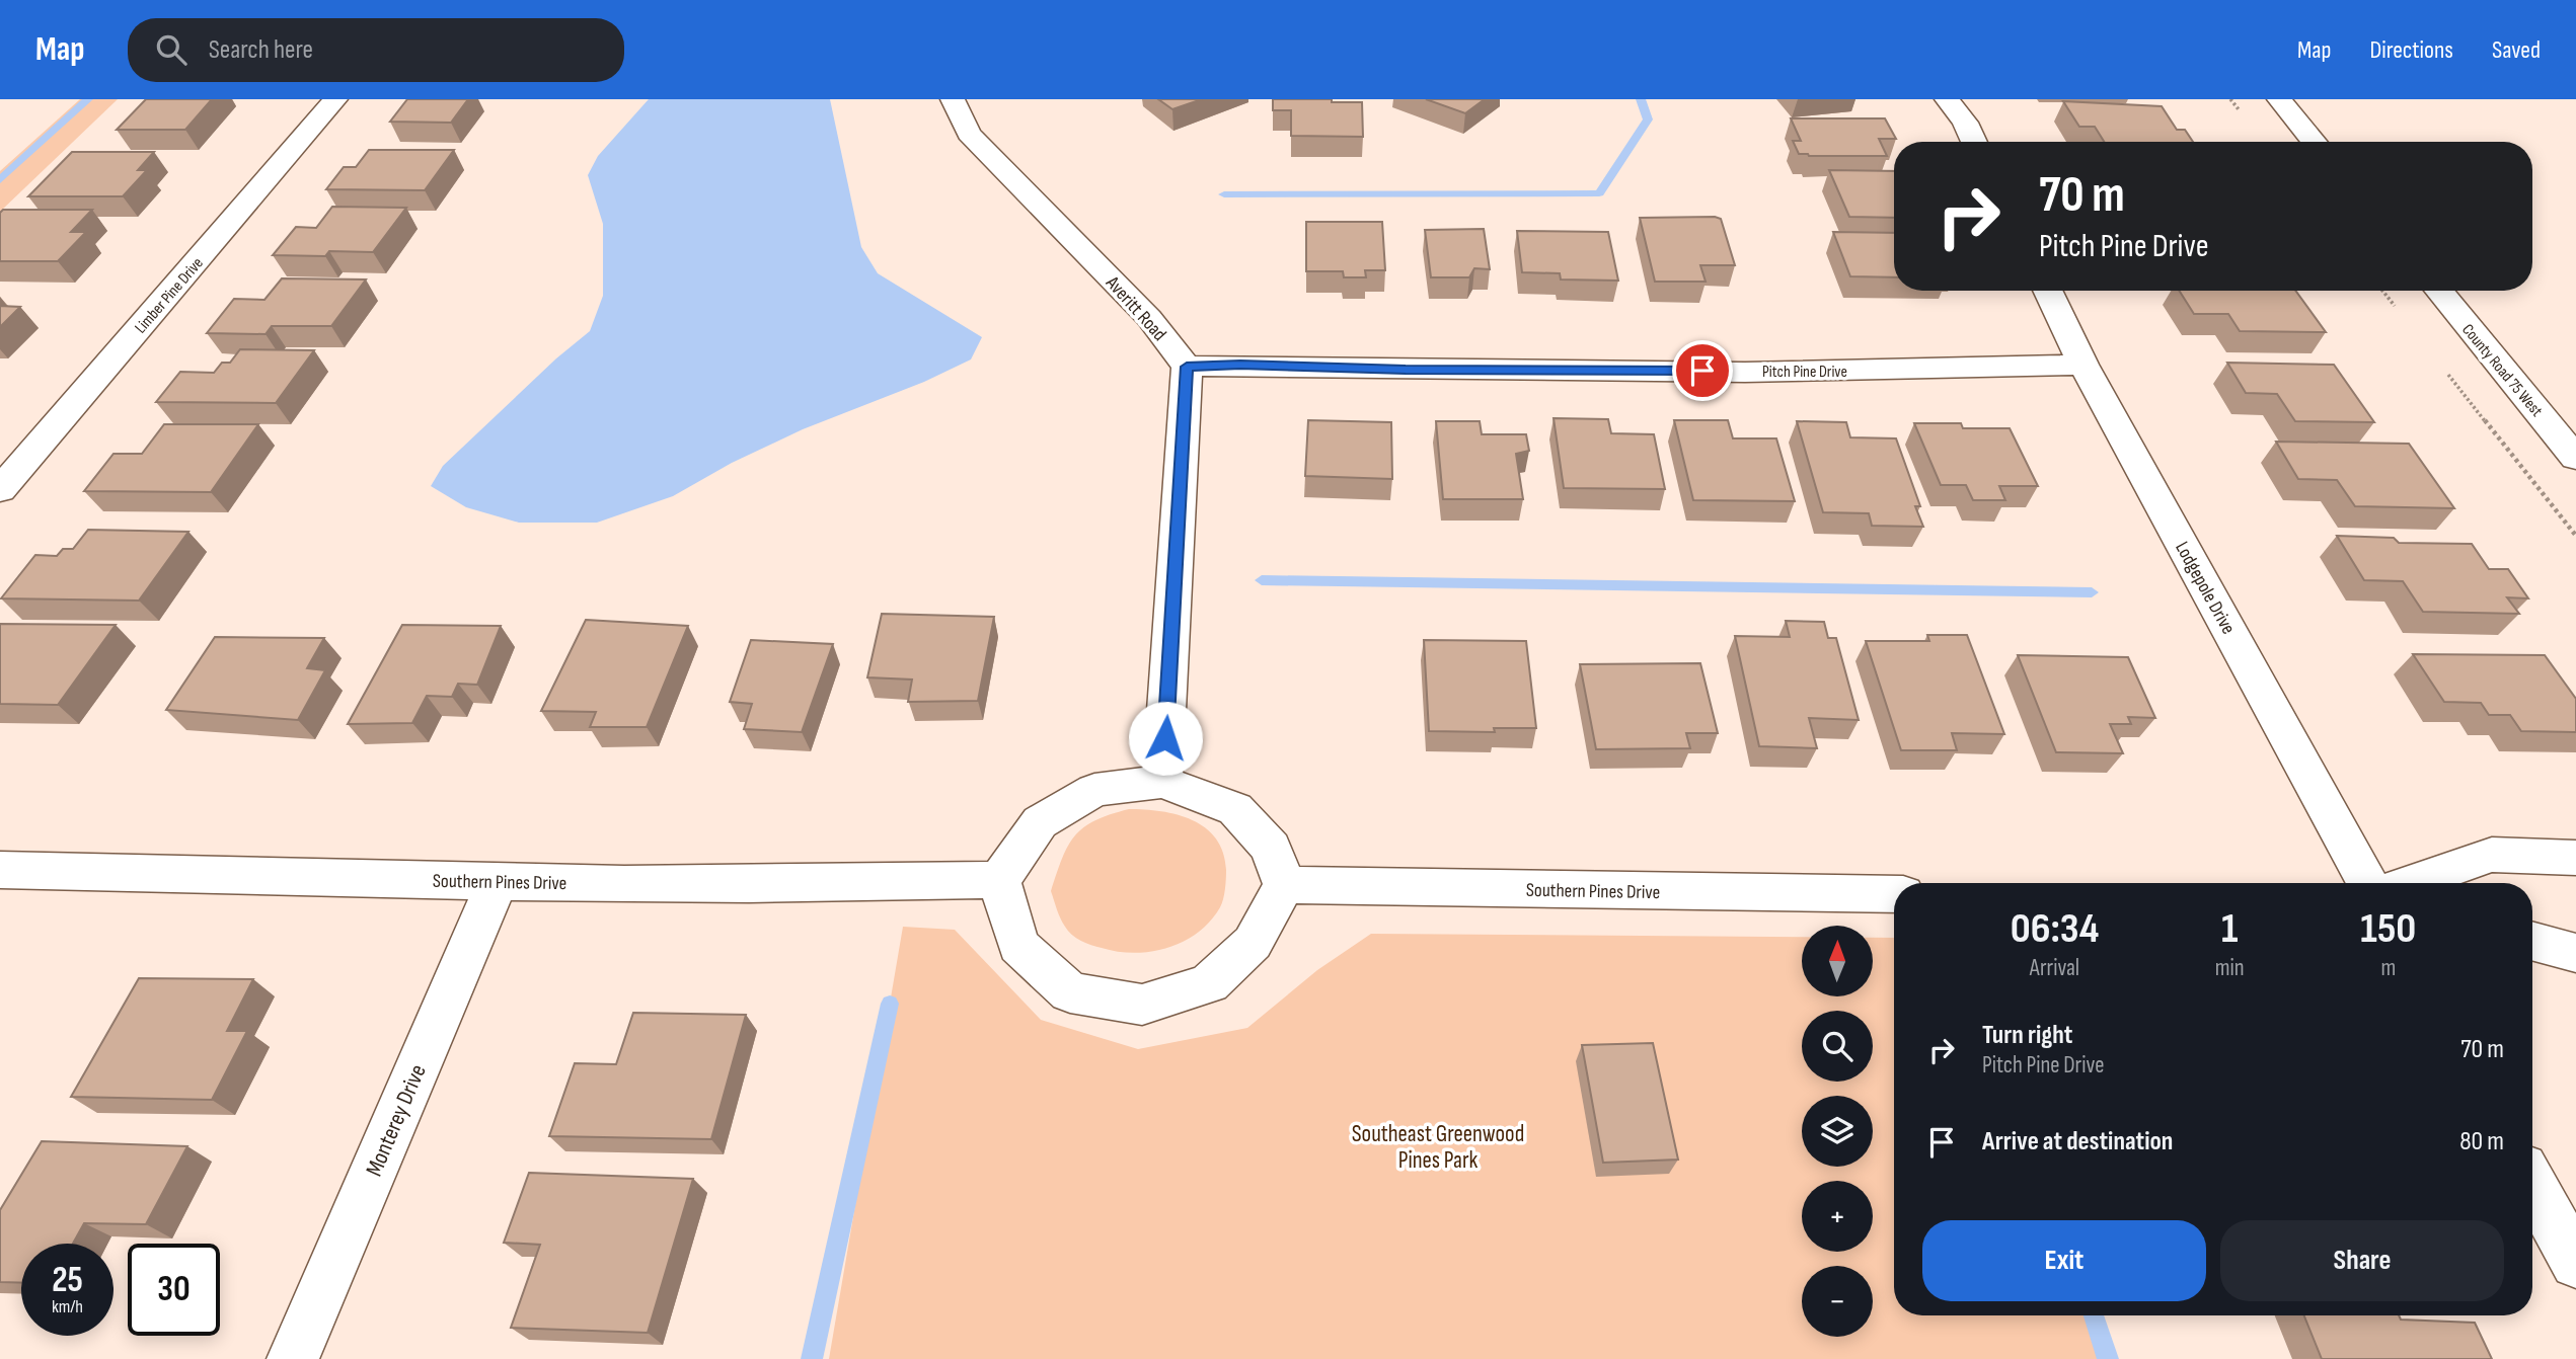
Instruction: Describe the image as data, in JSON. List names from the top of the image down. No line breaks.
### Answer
{"streets":{"street":["Limber Pine Drive","Averitt Road","County Road 75 West","Pitch Pine Drive","Lodgepole Drive","Southern Pines Drive","Monterey Drive"]},"crossings":[["Averitt Road","Pitch Pine Drive"],["Pitch Pine Drive","Lodgepole Drive"],["Southern Pines Drive","Monterey Drive"]],"parks":["Southeast Greenwood Pines Park"],"north":"top","page":{"header":"Map","search":"Search here","nav":["Map","Directions","Saved"],"turn":["70 m","Pitch Pine Drive"],"eta":["06:34","Arrival","1","min","150","m"],"map_buttons":["+","−"],"list":[{"name":"Turn right","note":"Pitch Pine Drive","value":"70 m"},{"name":"Arrive at destination","value":"80 m"}],"buttons":["Exit","Share"],"speed":"25 km/h","limit":"30"}}
